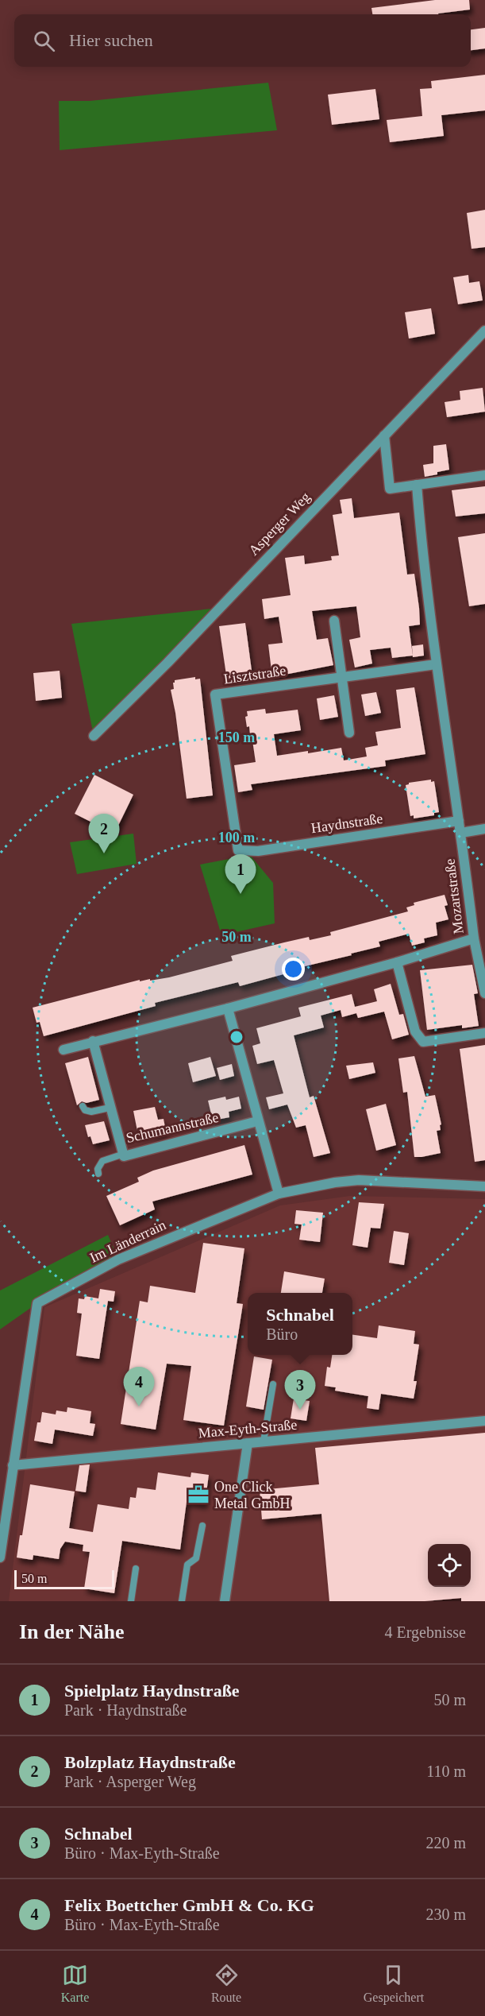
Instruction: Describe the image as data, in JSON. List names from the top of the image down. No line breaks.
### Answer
{"streets":{"street":["Asperger Weg","Lisztstraße","Haydnstraße","Mozartstraße","Schumannstraße","Im Länderrain","Max-Eyth-Straße"]},"crossings":[["Lisztstraße","Haydnstraße"],["Lisztstraße","Mozartstraße"],["Haydnstraße","Mozartstraße"],["Im Länderrain","Max-Eyth-Straße"]],"places":{"office":["One Click Metal GmbH"]},"scale_bar":"50 m","page":{"search":"Hier suchen","pins":["2","1","4","3"],"popup":["Schnabel","Büro"],"scale":"50 m","heading":["In der Nähe","4 Ergebnisse"],"list":[{"mark":"1","name":"Spielplatz Haydnstraße","note":"Park · Haydnstraße","value":"50 m"},{"mark":"2","name":"Bolzplatz Haydnstraße","note":"Park · Asperger Weg","value":"110 m"},{"mark":"3","name":"Schnabel","note":"Büro · Max-Eyth-Straße","value":"220 m"},{"mark":"4","name":"Felix Boettcher GmbH & Co. KG","note":"Büro · Max-Eyth-Straße","value":"230 m"}],"nav":["Karte","Route","Gespeichert"]},"rings":["150 m","100 m","50 m"]}
